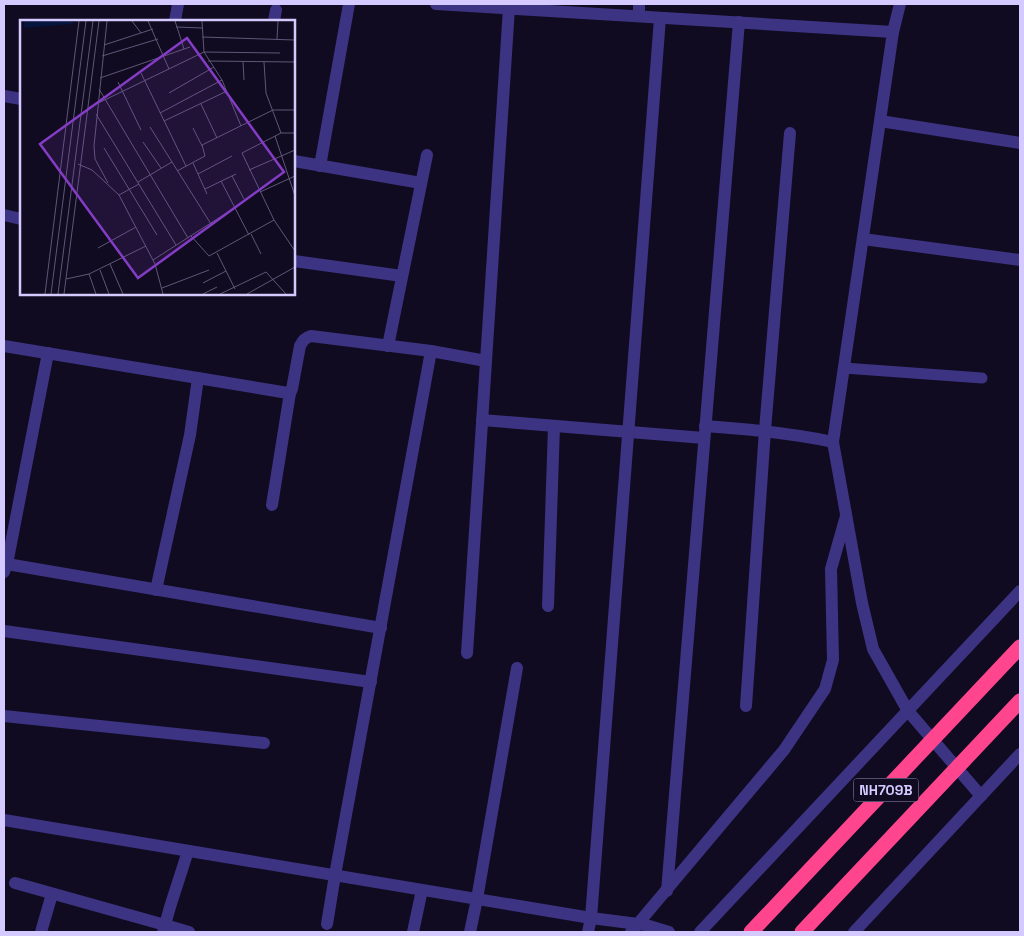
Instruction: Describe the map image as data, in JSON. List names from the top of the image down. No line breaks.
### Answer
{"streets":{"highway":["NH709B"]}}
